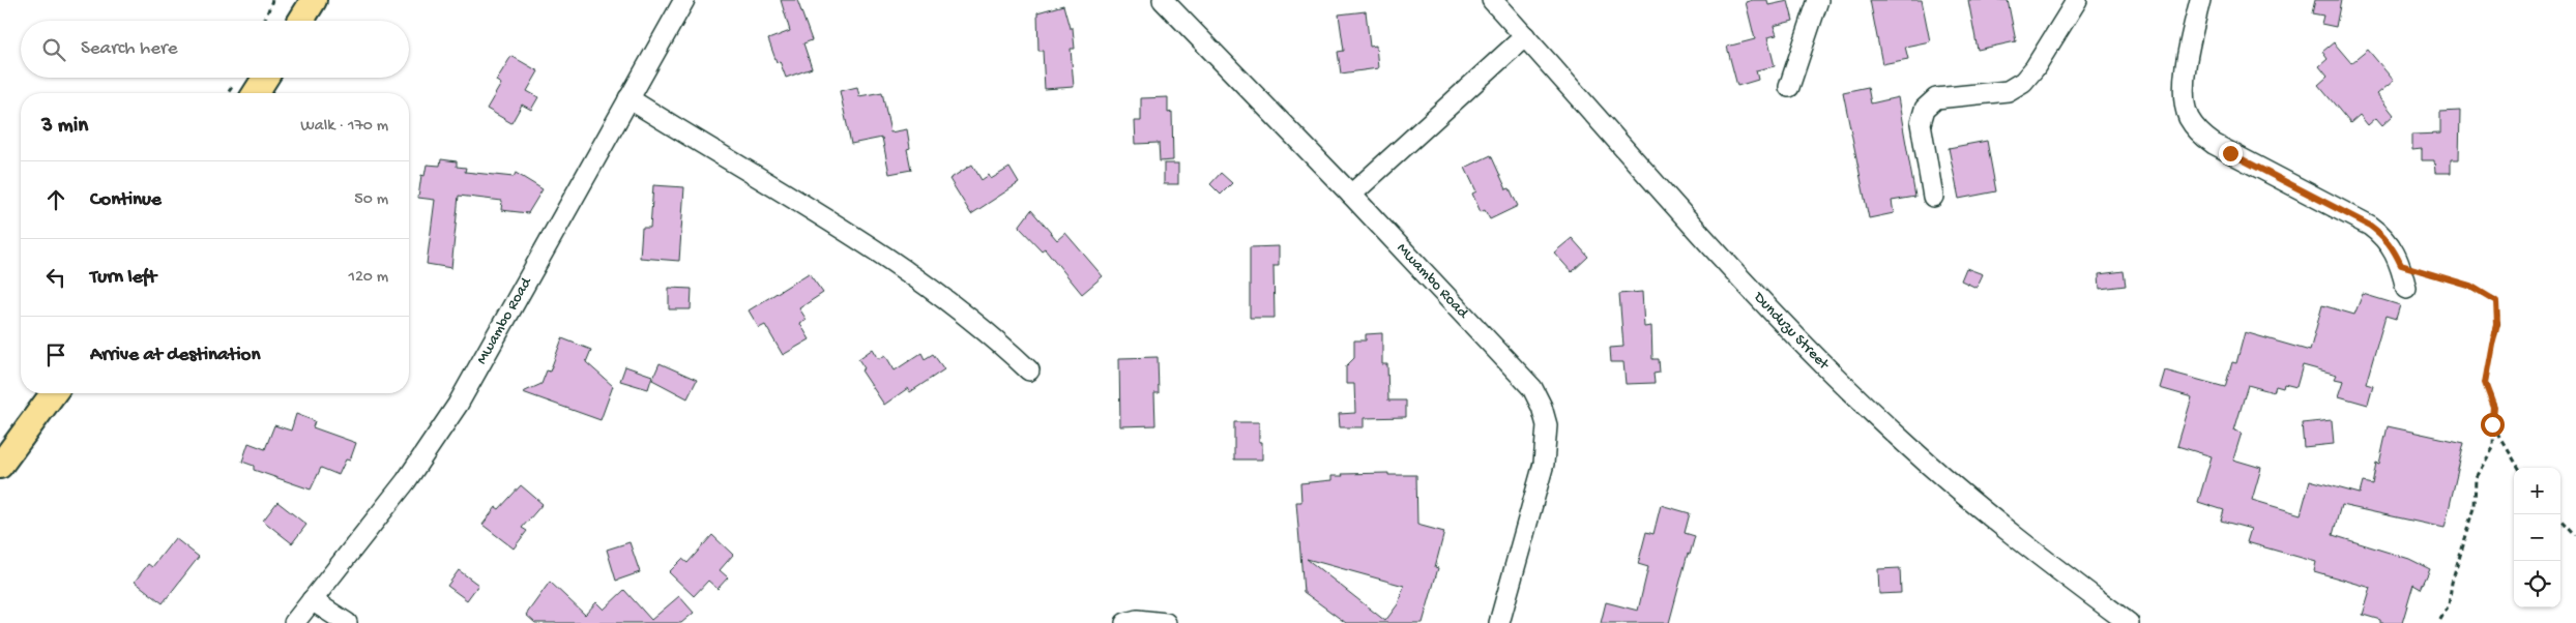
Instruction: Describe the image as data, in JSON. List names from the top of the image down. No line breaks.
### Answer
{"streets":{"street":["Mwambo Road","Dunduzu Street"]},"page":{"search":"Search here","heading":["3 min","Walk · 170 m"],"list":[["Continue","50 m"],["Turn left","120 m"],"Arrive at destination"],"map_buttons":["+","−"]}}
